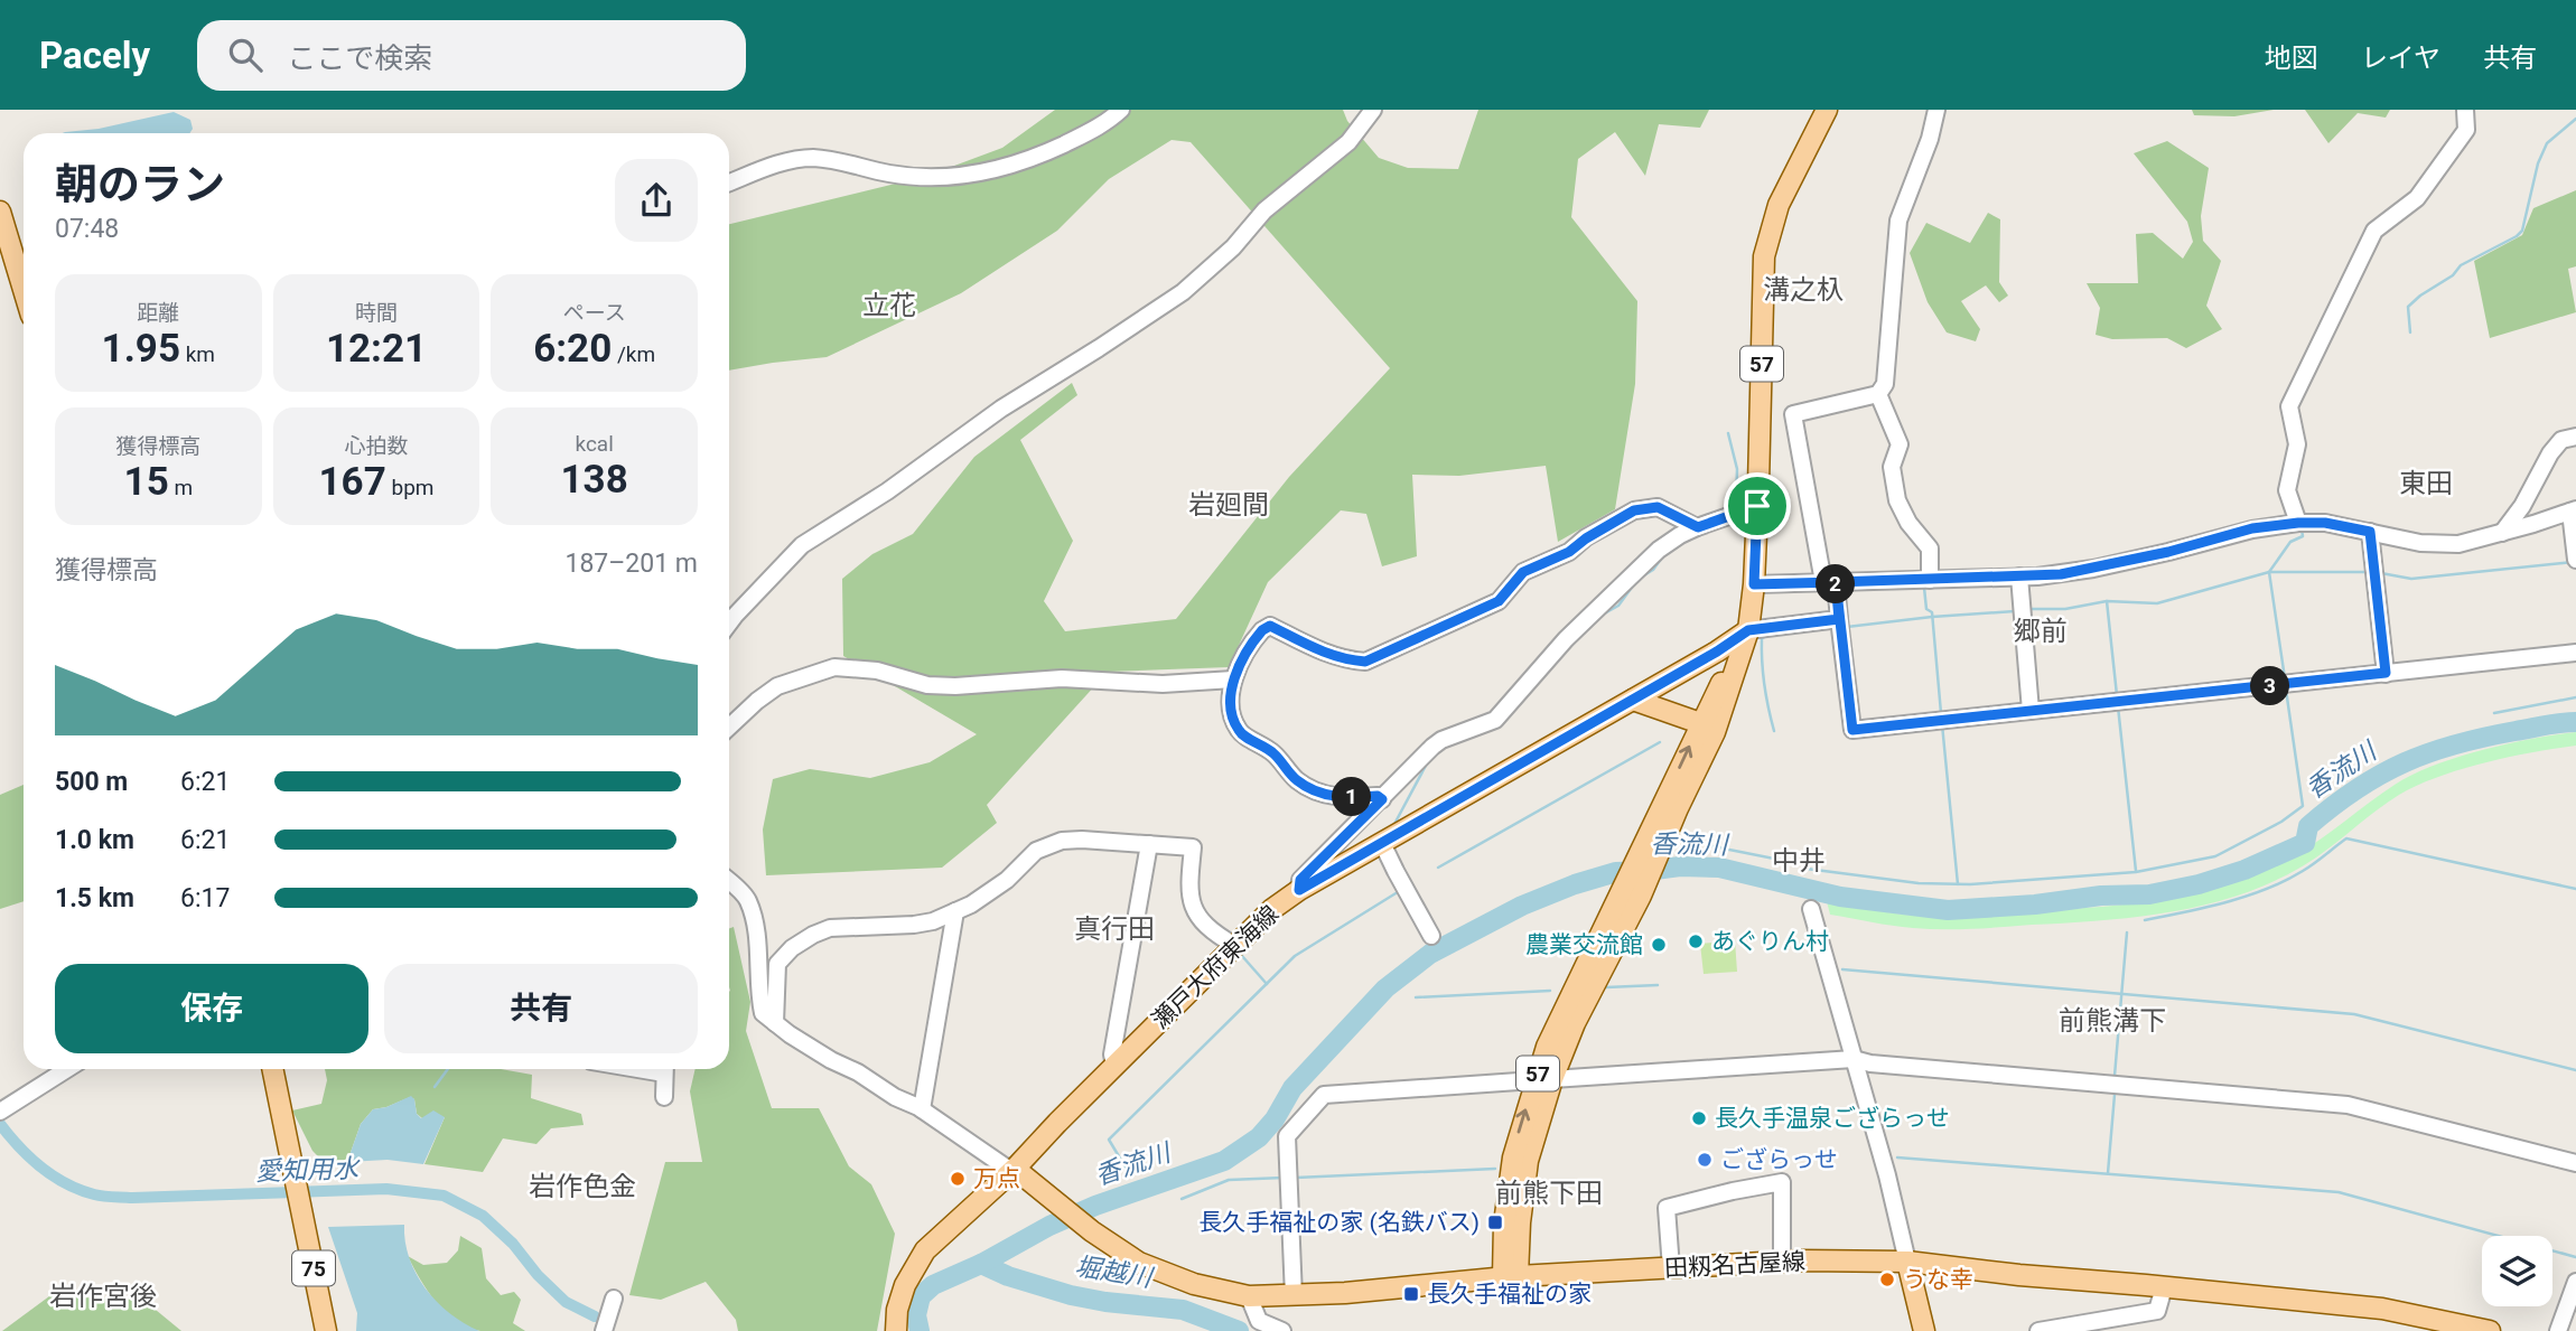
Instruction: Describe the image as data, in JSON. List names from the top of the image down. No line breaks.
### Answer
{"streets":{"main road":["57","瀬戸大府東海線","田籾名古屋線","75"]},"crossings":[["57","瀬戸大府東海線"],["57","田籾名古屋線"],["瀬戸大府東海線","田籾名古屋線"]],"districts":["溝之杁","立花","東田","岩廻間","郷前","中井","真行田","前熊溝下","岩作色金","前熊下田","岩作宮後"],"water":["香流川","愛知用水","堀越川"],"places":{"other":["あぐりん村","農業交流館","長久手温泉ござらっせ","ござらっせ","万点","うな幸"],"transit":["長久手福祉の家 (名鉄バス)","長久手福祉の家"]},"page":{"header":"Pacely","search":"ここで検索","nav":["地図","レイヤ","共有"],"heading":["朝のラン","07:48"],"stats":[["距離","1.95 km"],["時間","12:21"],["ペース","6:20 /km"],["獲得標高","15 m"],["心拍数","167 bpm"],["kcal","138"]],"chart":["獲得標高","187–201 m"],"pins":["2","3","1"],"list":[{"name":"500 m","note":"6:21"},{"name":"1.0 km","note":"6:21"},{"name":"1.5 km","note":"6:17"}],"buttons":["保存","共有"]}}
